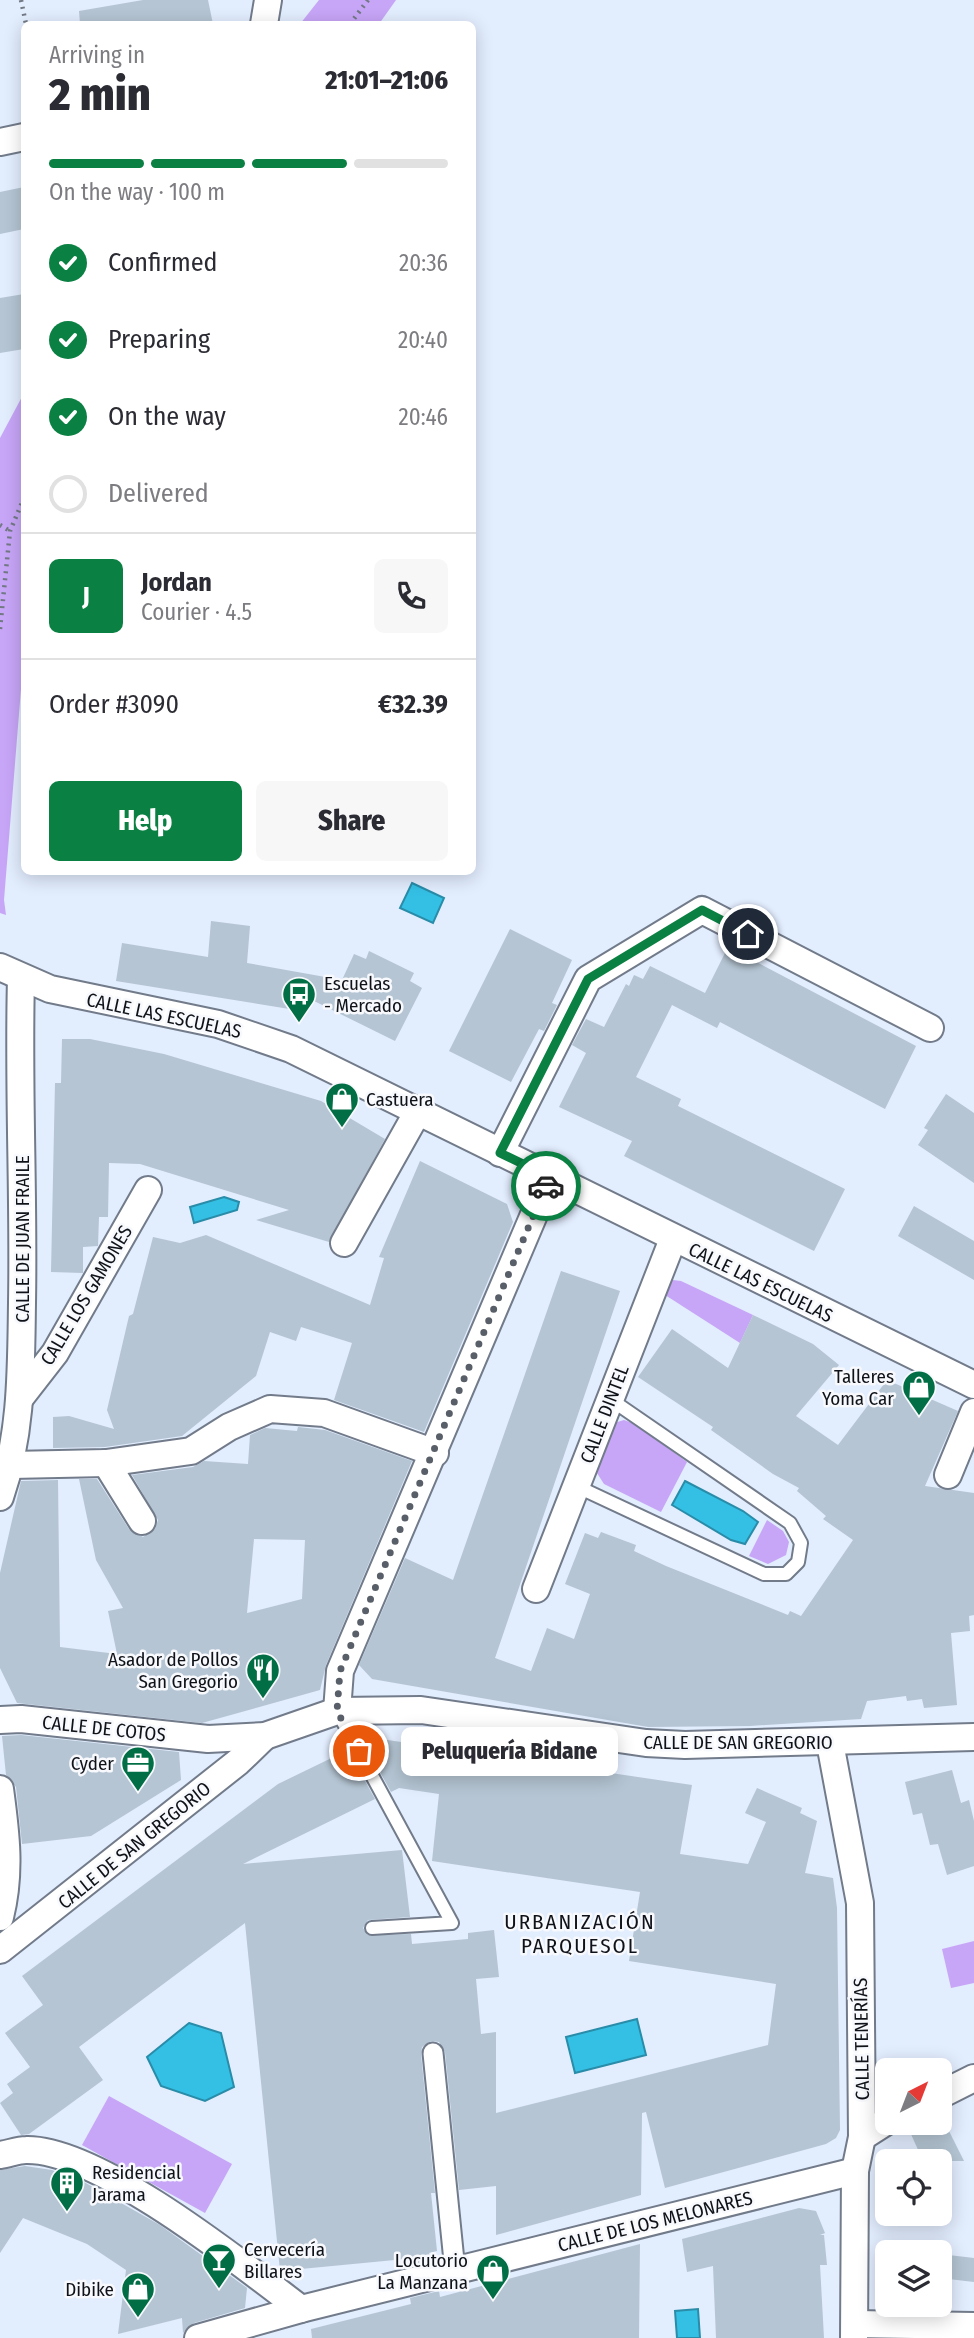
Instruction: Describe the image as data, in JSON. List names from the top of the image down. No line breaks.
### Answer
{"streets":{"street":["CALLE LAS ESCUELAS","CALLE DE JUAN FRAILE","CALLE LOS GAMONES","CALLE DINTEL","CALLE DE COTOS","CALLE DE SAN GREGORIO","CALLE TENERÍAS","CALLE DE LOS MELONARES"]},"crossings":[["CALLE LAS ESCUELAS","CALLE DE JUAN FRAILE"],["CALLE LAS ESCUELAS","CALLE DINTEL"],["CALLE DE JUAN FRAILE","CALLE LOS GAMONES"],["CALLE DE COTOS","CALLE DE SAN GREGORIO"],["CALLE DE SAN GREGORIO","CALLE TENERÍAS"],["CALLE TENERÍAS","CALLE DE LOS MELONARES"]],"districts":["URBANIZACIÓN PARQUESOL"],"places":{"bus stop":["Escuelas - Mercado"],"shop":["Castuera","Talleres Yoma Car","Locutorio La Manzana","Dibike"],"restaurant":["Asador de Pollos San Gregorio"],"other":["Peluquería Bidane"],"office":["Cyder"],"building":["Residencial Jarama"],"bar":["Cervecería Billares"]},"north":"top right","page":{"heading":["2 min","Arriving in","21:01–21:06"],"panel":["Jordan","Courier · 4.5","Order #3090","€32.39"],"bar":"On the way · 100 m","list":[["Confirmed","20:36"],["Preparing","20:40"],["On the way","20:46"],"Delivered"],"round":"J","buttons":["Help","Share"],"bubble":"Peluquería Bidane"}}
